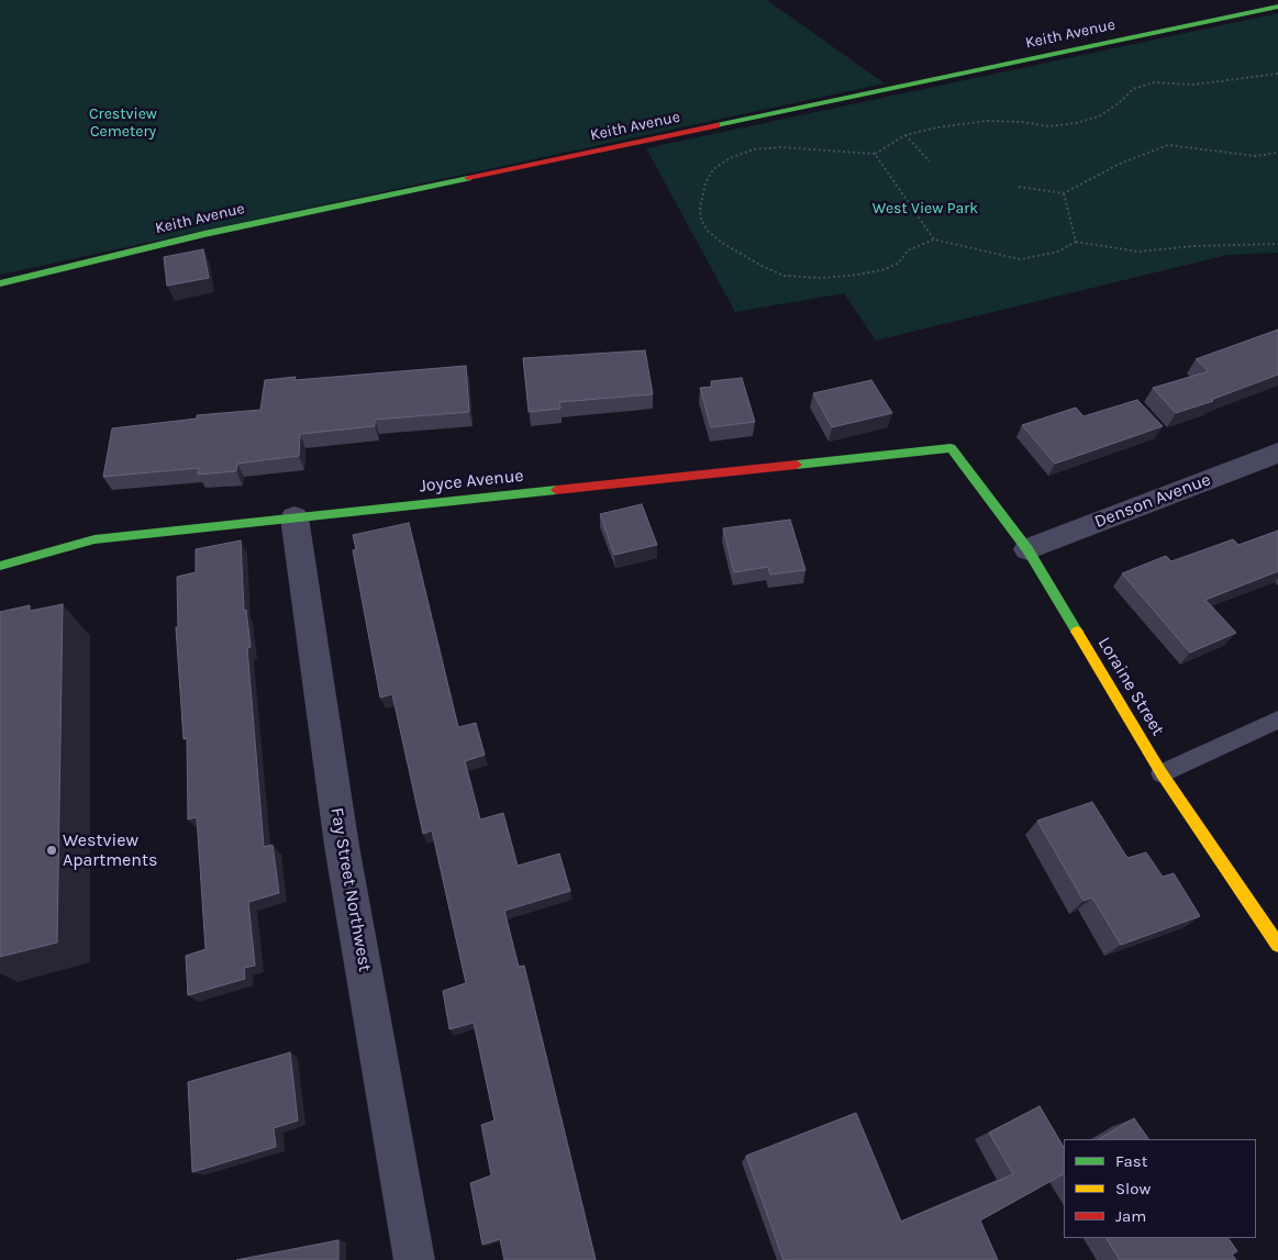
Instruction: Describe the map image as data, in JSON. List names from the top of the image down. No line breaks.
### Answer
{"streets":{"street":["Keith Avenue","Joyce Avenue","Denson Avenue","Loraine Street","Fay Street Northwest"]},"crossings":[["Joyce Avenue","Loraine Street"],["Joyce Avenue","Fay Street Northwest"],["Denson Avenue","Loraine Street"]],"parks":["Crestview Cemetery","West View Park"],"places":["Westview Apartments"],"legend":["Fast","Slow","Jam"]}
